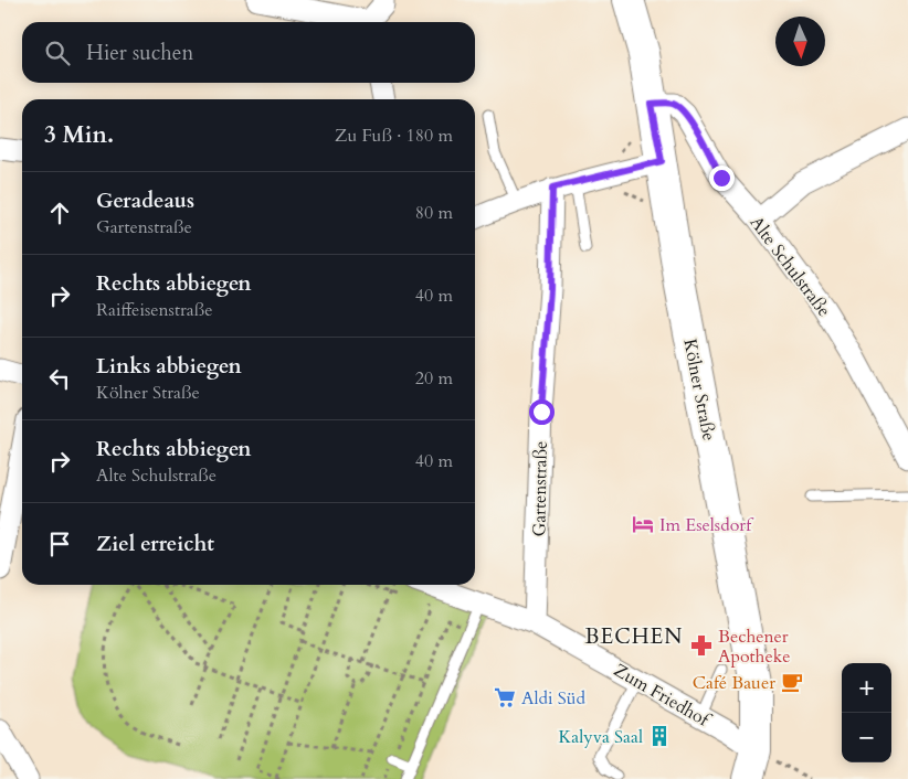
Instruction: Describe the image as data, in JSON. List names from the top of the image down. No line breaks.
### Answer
{"streets":{"main road":["Kölner Straße"],"street":["Alte Schulstraße","Gartenstraße","Zum Friedhof"]},"crossings":[["Alte Schulstraße","Kölner Straße"],["Kölner Straße","Zum Friedhof"],["Gartenstraße","Zum Friedhof"]],"districts":["BECHEN"],"places":{"hotel":["Im Eselsdorf"],"pharmacy":["Bechener Apotheke"],"cafe":["Café Bauer"],"supermarket":["Aldi Süd"],"building":["Kalyva Saal"]},"north":"bottom","page":{"search":"Hier suchen","heading":["3 Min.","Zu Fuß · 180 m"],"list":[["Geradeaus","Gartenstraße","80 m"],["Rechts abbiegen","Raiffeisenstraße","40 m"],["Links abbiegen","Kölner Straße","20 m"],["Rechts abbiegen","Alte Schulstraße","40 m"],"Ziel erreicht"],"map_buttons":["+","−"]}}
